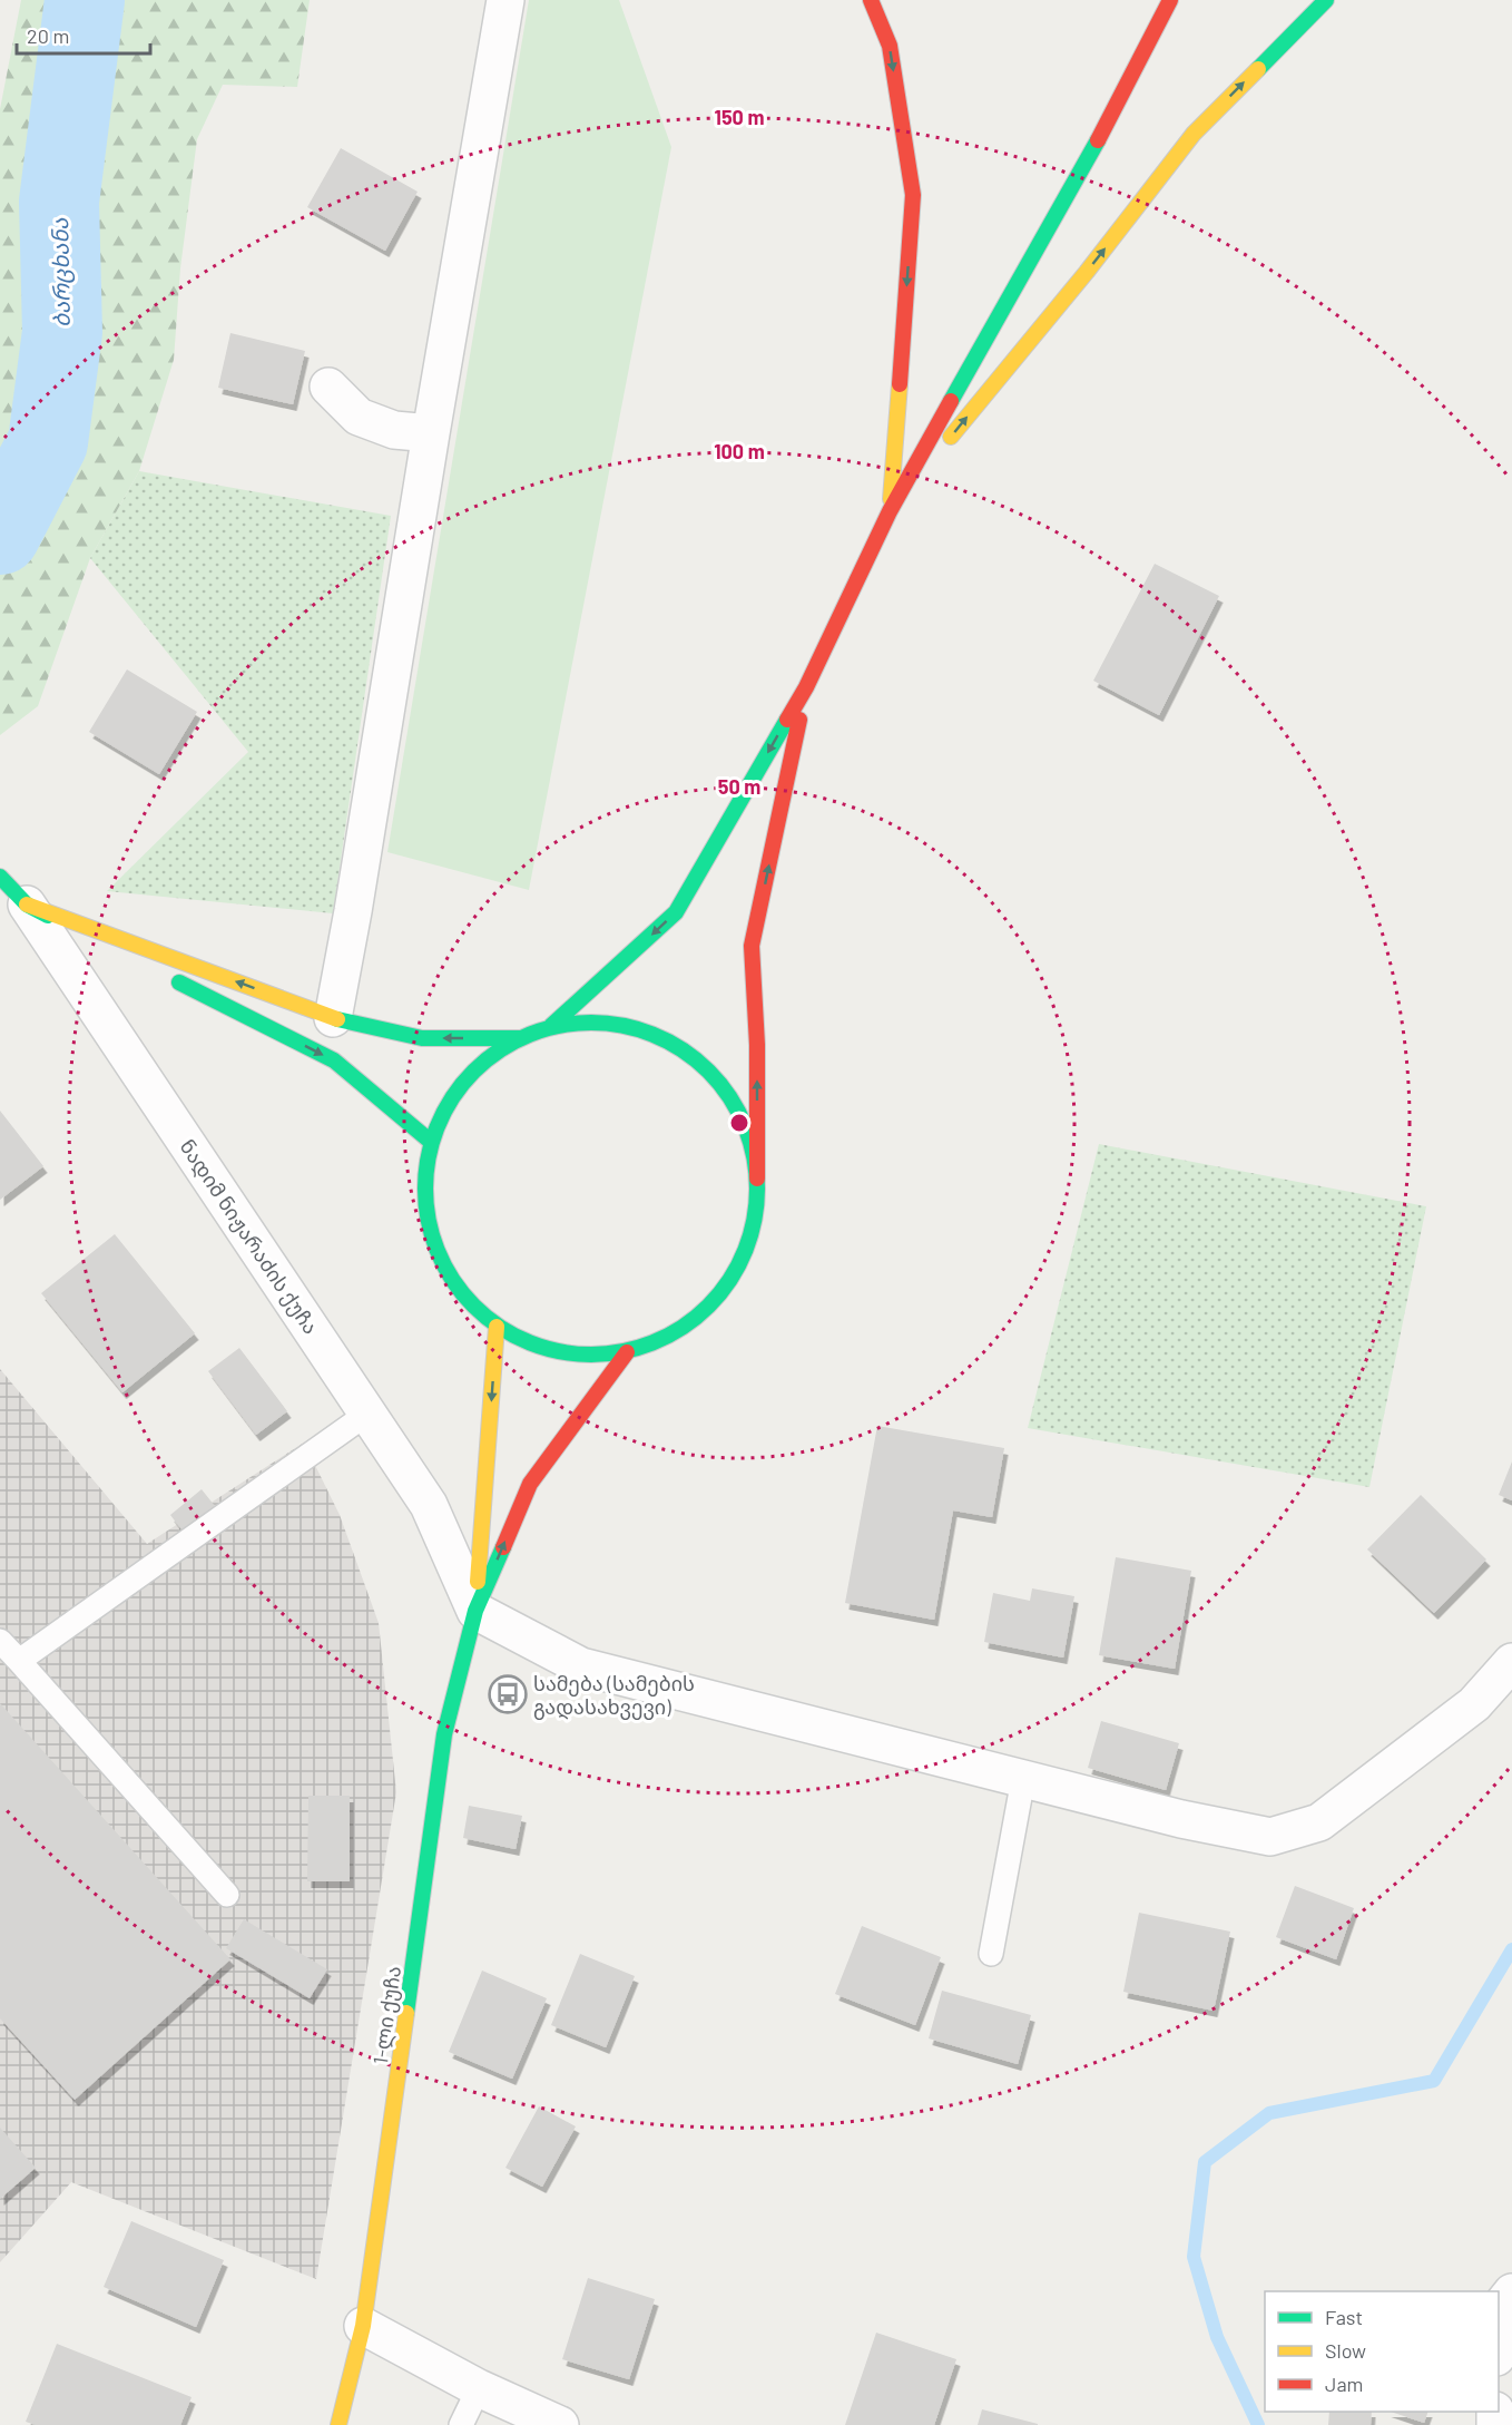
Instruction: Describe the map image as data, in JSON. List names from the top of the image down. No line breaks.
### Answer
{"streets":{"main road":["ნადიმ ნიჟარაძის ქუჩა","1-ლი ქუჩა"]},"crossings":[["ნადიმ ნიჟარაძის ქუჩა","1-ლი ქუჩა"]],"water":["ბარცხანა"],"places":{"bus stop":["სამება (სამების გადასახვევი)"]},"legend":["Fast","Slow","Jam"],"scale_bar":"20 m","rings":["150 m","100 m","50 m"]}
